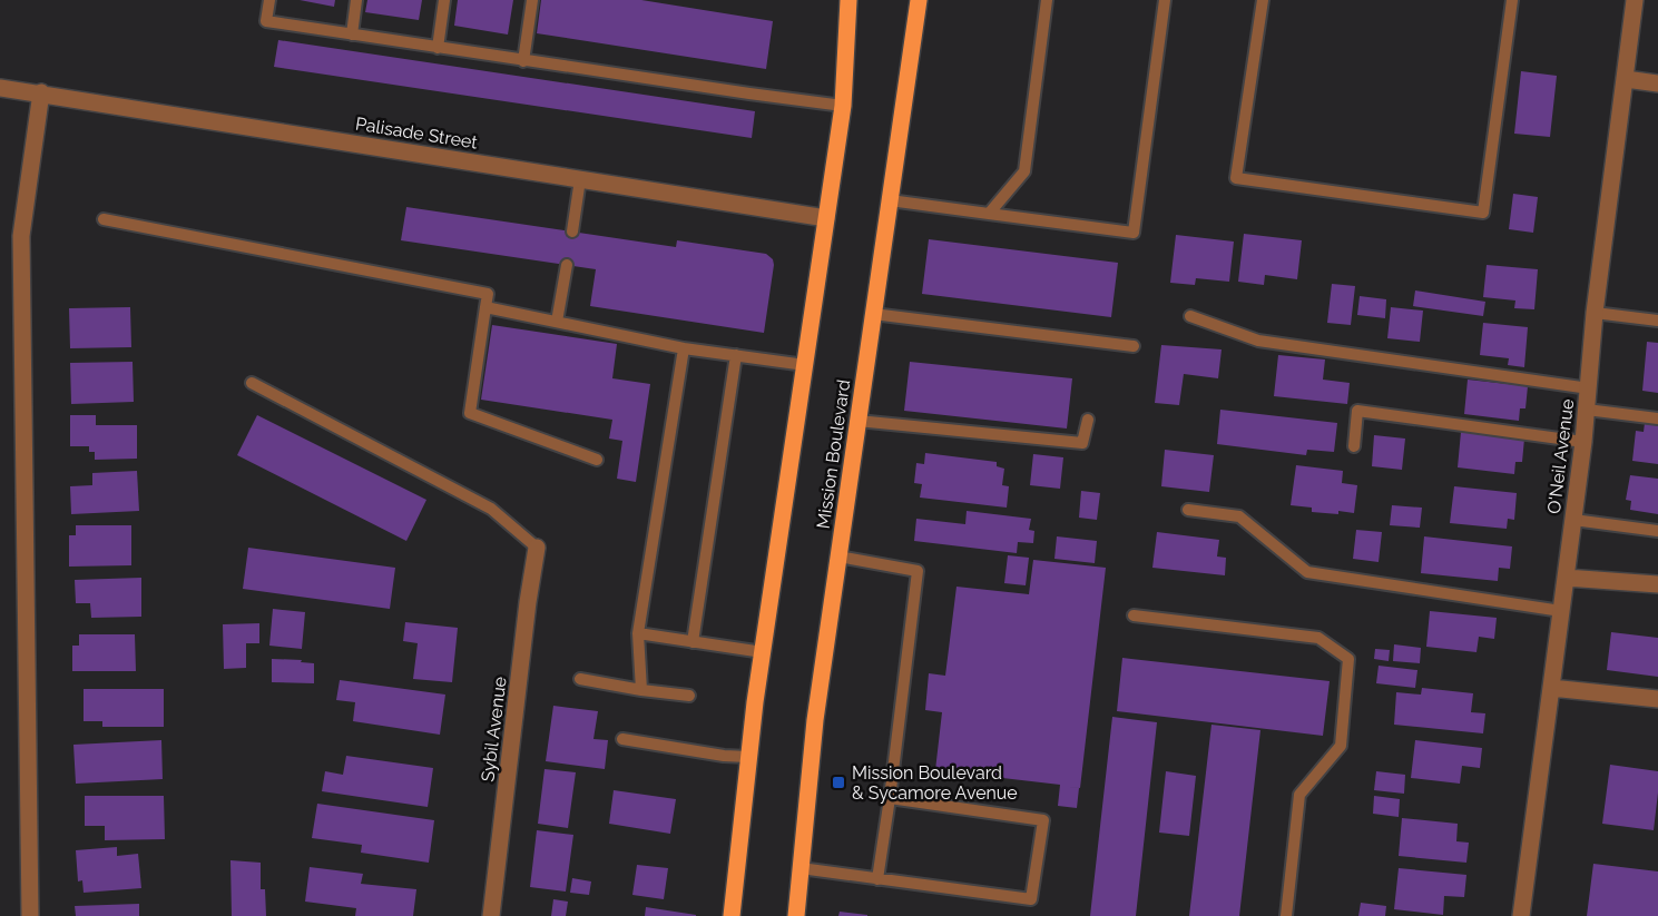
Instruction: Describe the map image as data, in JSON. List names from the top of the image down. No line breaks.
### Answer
{"streets":{"main road":["Mission Boulevard"],"street":["Palisade Street","O'Neil Avenue","Sybil Avenue"]},"places":{"transit":["Mission Boulevard & Sycamore Avenue"]}}
